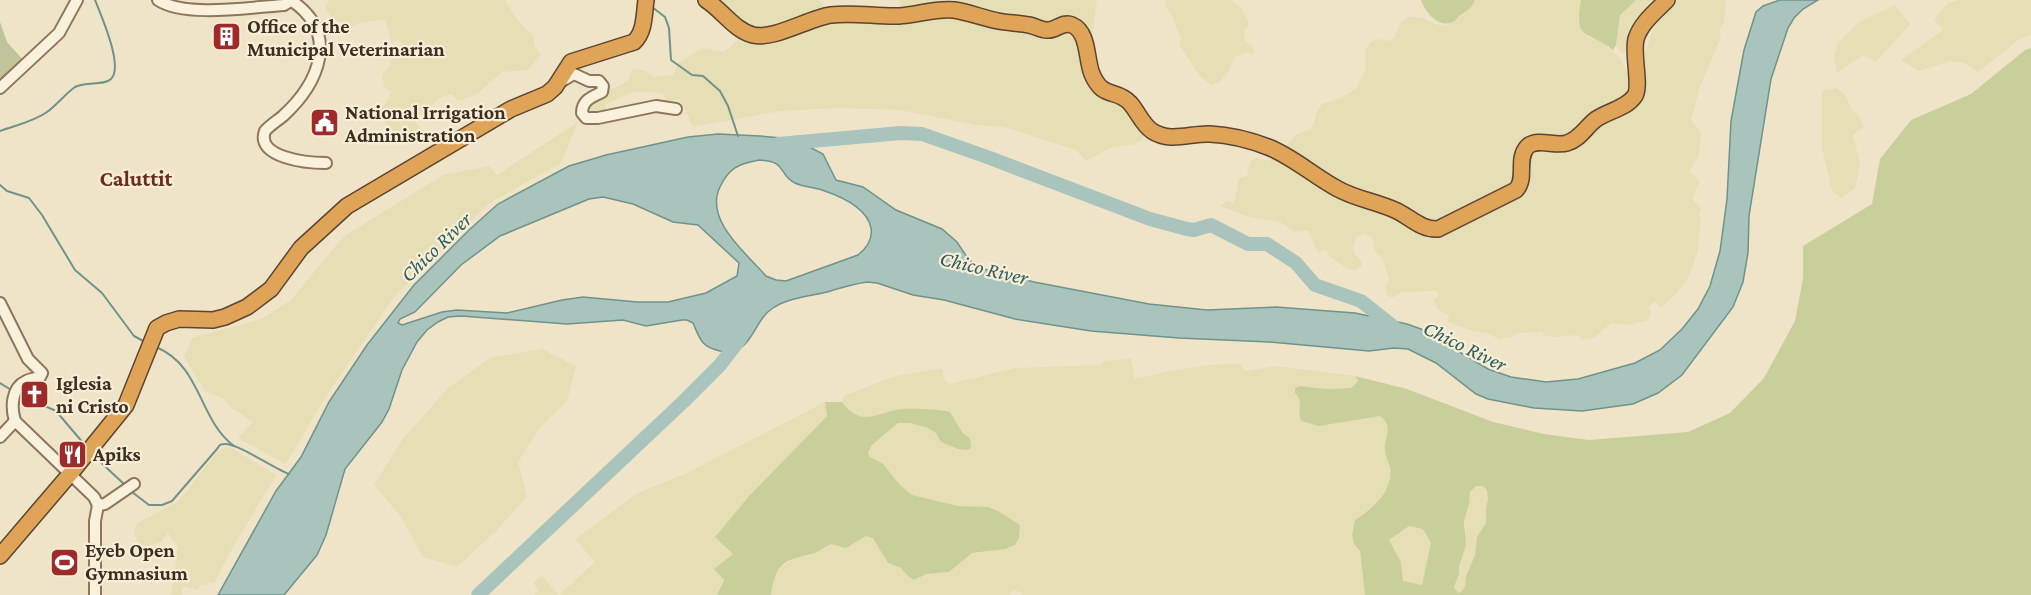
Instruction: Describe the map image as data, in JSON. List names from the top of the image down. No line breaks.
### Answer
{"districts":["Caluttit"],"water":["Chico River"],"places":{"building":["Office of the Municipal Veterinarian"],"public building":["National Irrigation Administration"],"church":["Iglesia ni Cristo"],"restaurant":["Apiks"],"sports":["Eyeb Open Gymnasium"]}}
